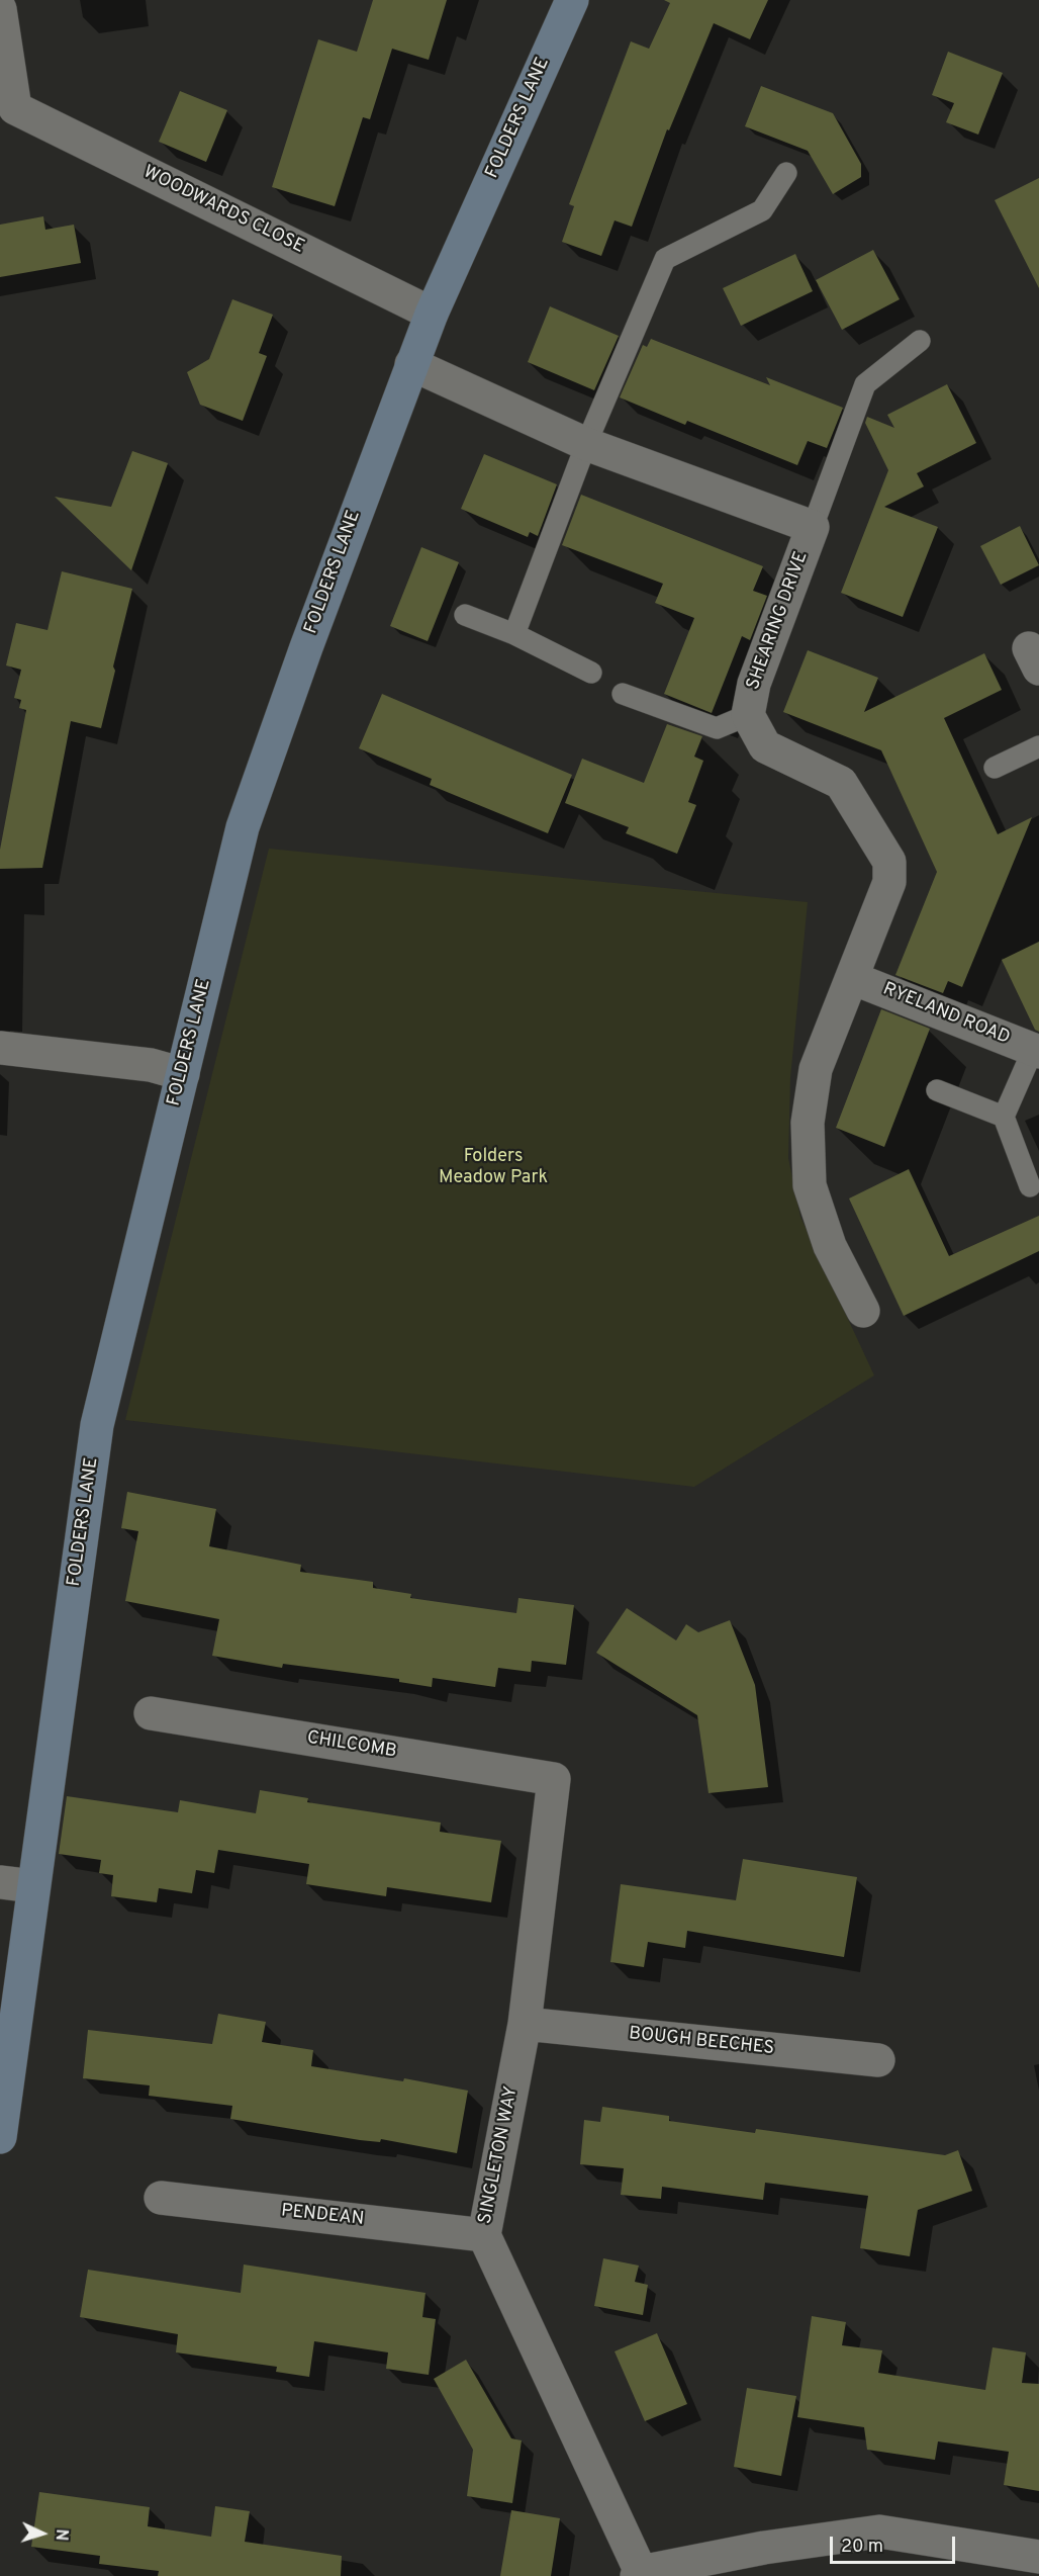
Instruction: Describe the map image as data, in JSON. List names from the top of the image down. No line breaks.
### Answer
{"streets":{"main road":["FOLDERS LANE"],"street":["WOODWARDS CLOSE","SHEARING DRIVE","RYELAND ROAD","CHILCOMB","BOUGH BEECHES","SINGLETON WAY","PENDEAN"]},"crossings":[["FOLDERS LANE","WOODWARDS CLOSE"],["SHEARING DRIVE","RYELAND ROAD"],["CHILCOMB","SINGLETON WAY"],["BOUGH BEECHES","SINGLETON WAY"],["SINGLETON WAY","PENDEAN"]],"parks":["Folders Meadow Park"],"scale_bar":"20 m","north":"right"}
